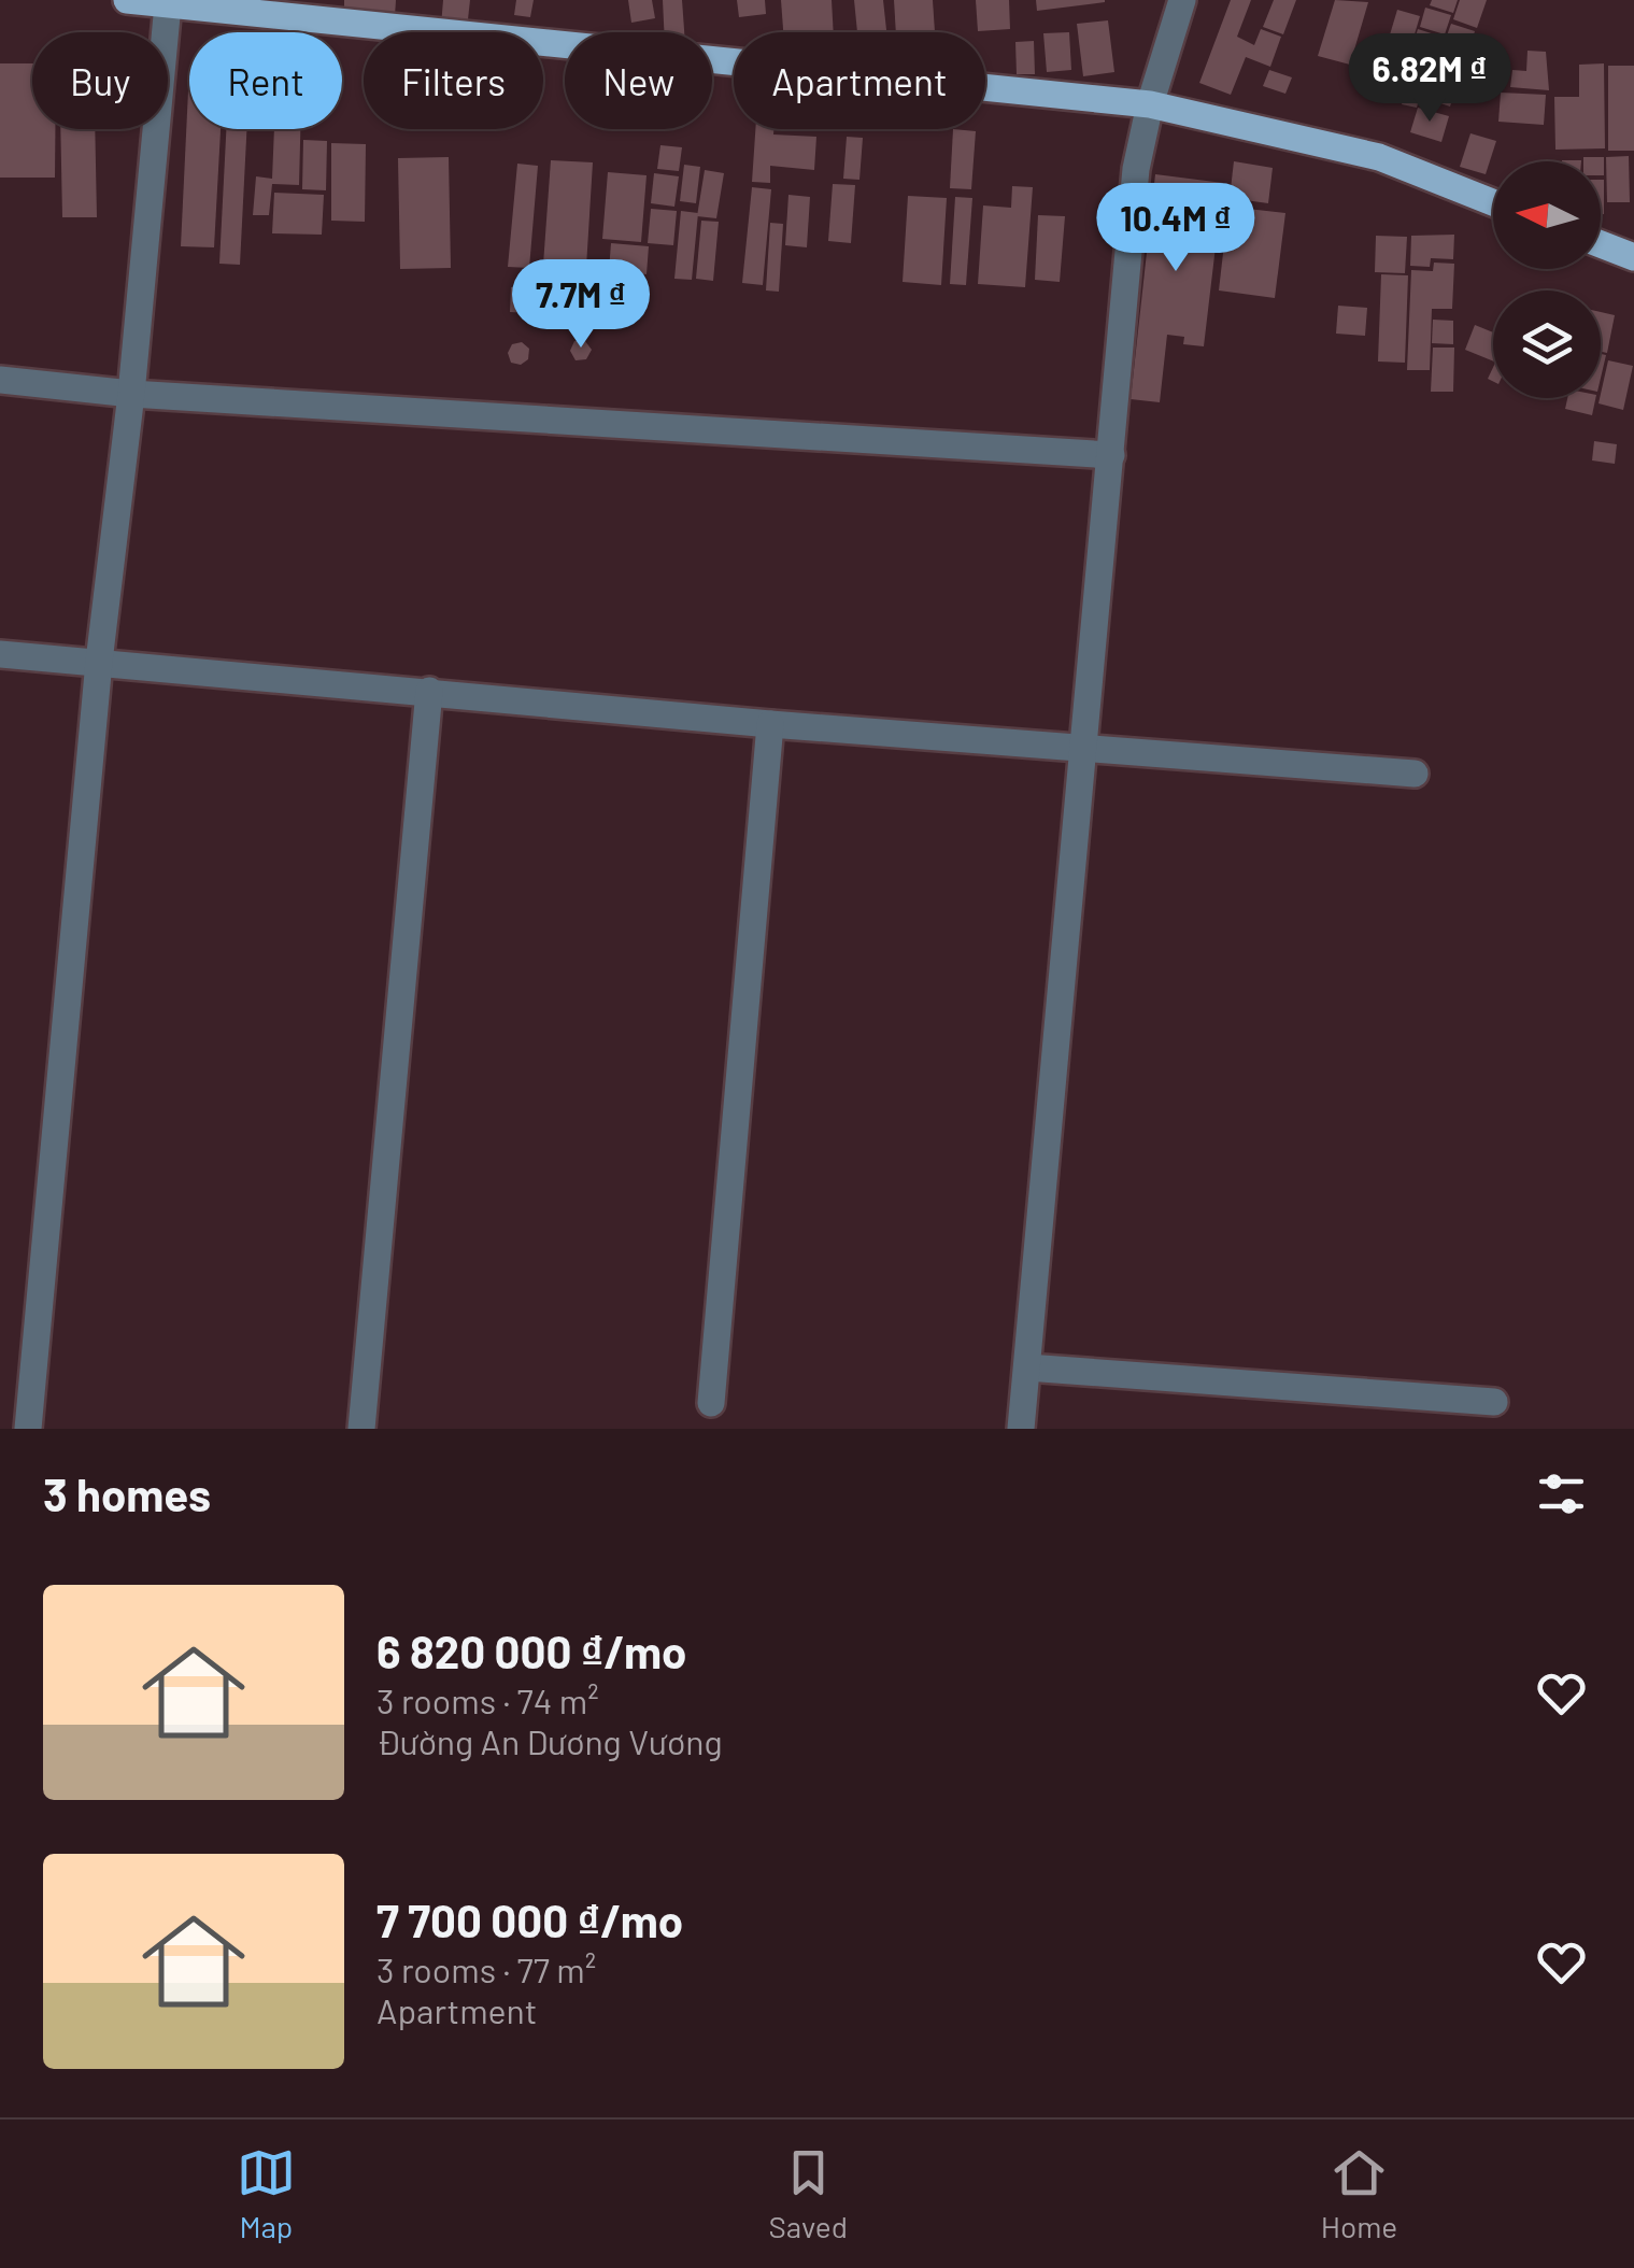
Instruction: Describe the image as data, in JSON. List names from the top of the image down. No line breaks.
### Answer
{"north":"left","page":{"chip":["Buy","Rent","Filters","New","Apartment"],"price":["6.82M ₫","10.4M ₫","7.7M ₫"],"heading":"3 homes","list":[{"name":"6 820 000 ₫/mo","note":"3 rooms · 74 m² · Đường An Dương Vương"},{"name":"7 700 000 ₫/mo","note":"3 rooms · 77 m² · Apartment"}],"tabs":["Map","Saved","Home"]}}
